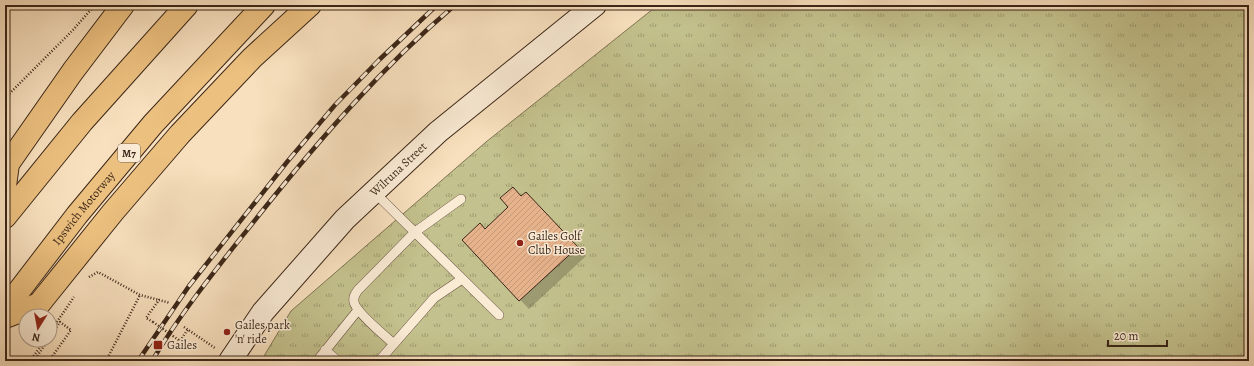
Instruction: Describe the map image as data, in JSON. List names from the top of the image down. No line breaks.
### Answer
{"streets":{"highway":["M7","Ipswich Motorway"],"main road":["Wilruna Street"]},"places":{"other":["Gailes Golf Club House","Gailes park 'n' ride"],"transit":["Gailes"]},"scale_bar":"20 m","north":"bottom"}
